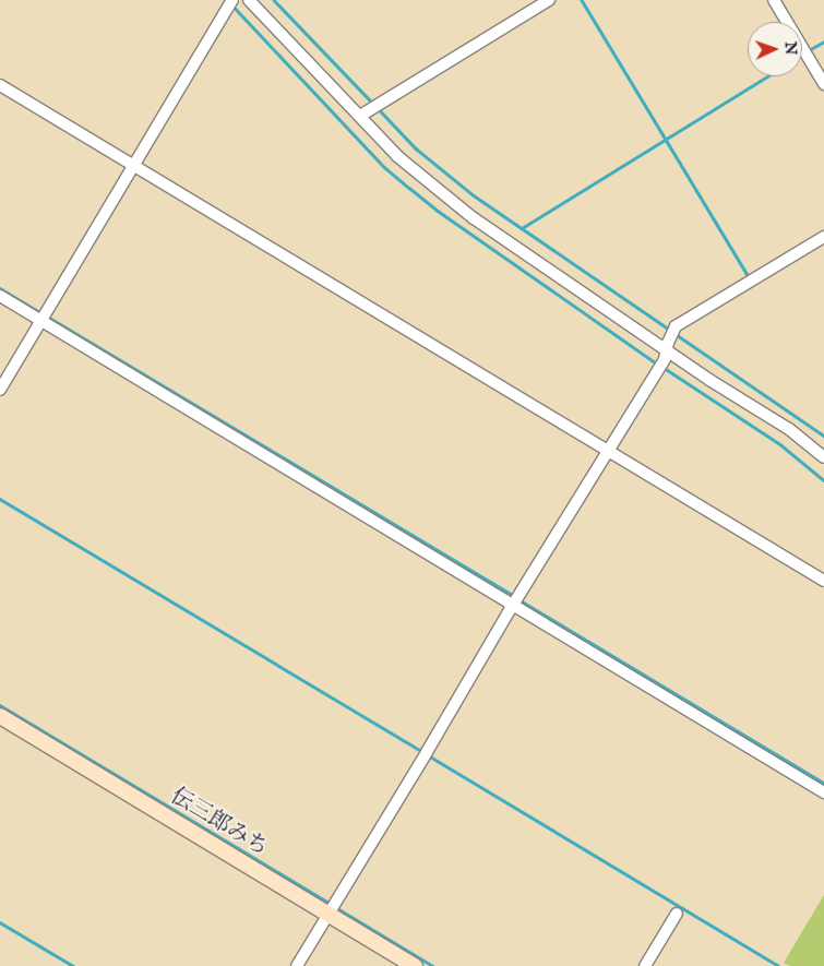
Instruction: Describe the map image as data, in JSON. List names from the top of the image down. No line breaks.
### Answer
{"streets":{"street":["伝三郎みち"]},"north":"right"}
